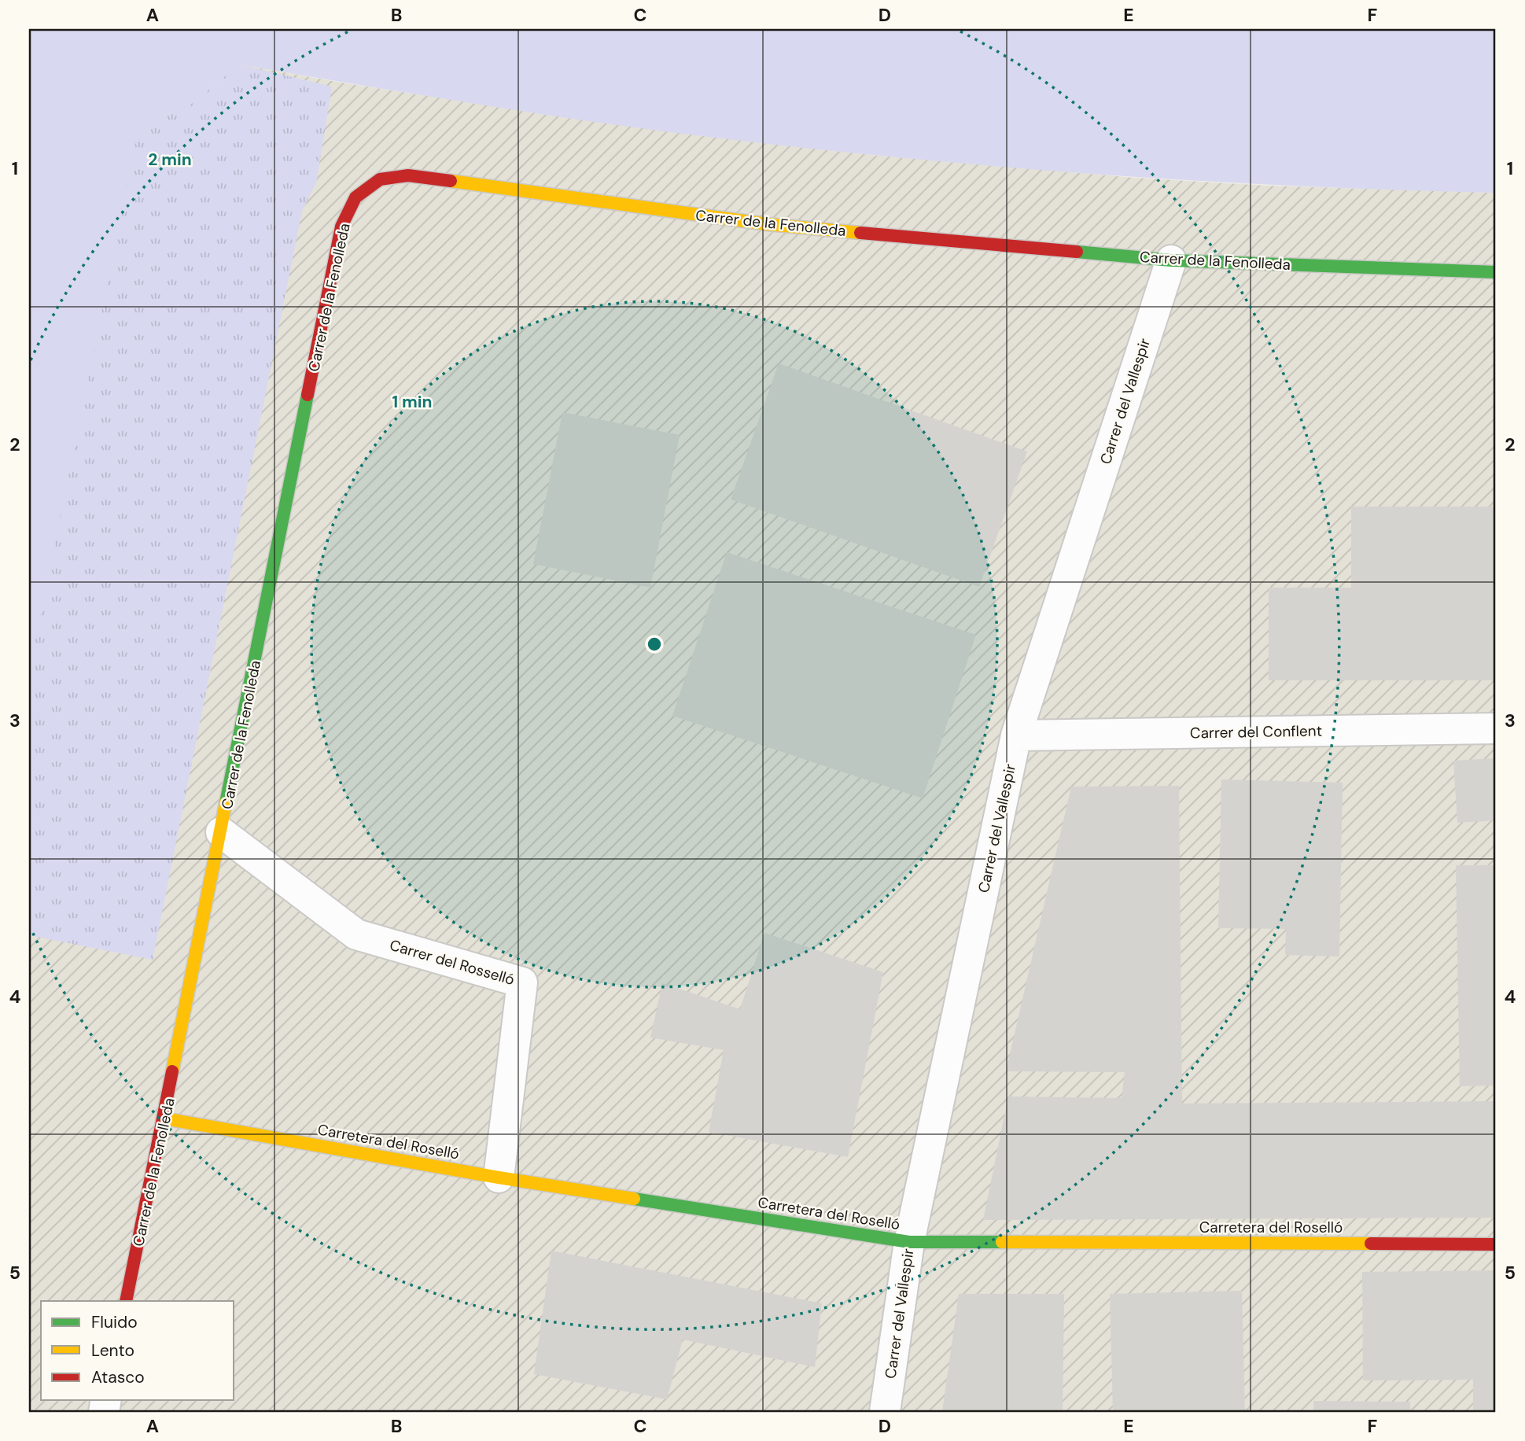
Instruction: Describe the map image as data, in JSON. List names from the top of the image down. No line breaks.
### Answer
{"streets":{"street":["Carrer de la Fenolleda","Carrer del Vallespir","Carrer del Conflent","Carrer del Rosselló","Carretera del Roselló"]},"crossings":[["Carrer de la Fenolleda","Carrer del Vallespir"],["Carrer de la Fenolleda","Carrer del Rosselló"],["Carrer de la Fenolleda","Carretera del Roselló"],["Carrer del Vallespir","Carrer del Conflent"],["Carrer del Vallespir","Carretera del Roselló"],["Carrer del Rosselló","Carretera del Roselló"]],"legend":["Fluido","Lento","Atasco"],"grid":{"columns":["A","B","C","D","E","F"],"rows":["1","2","3","4","5"]},"rings":["2 min","1 min"]}
